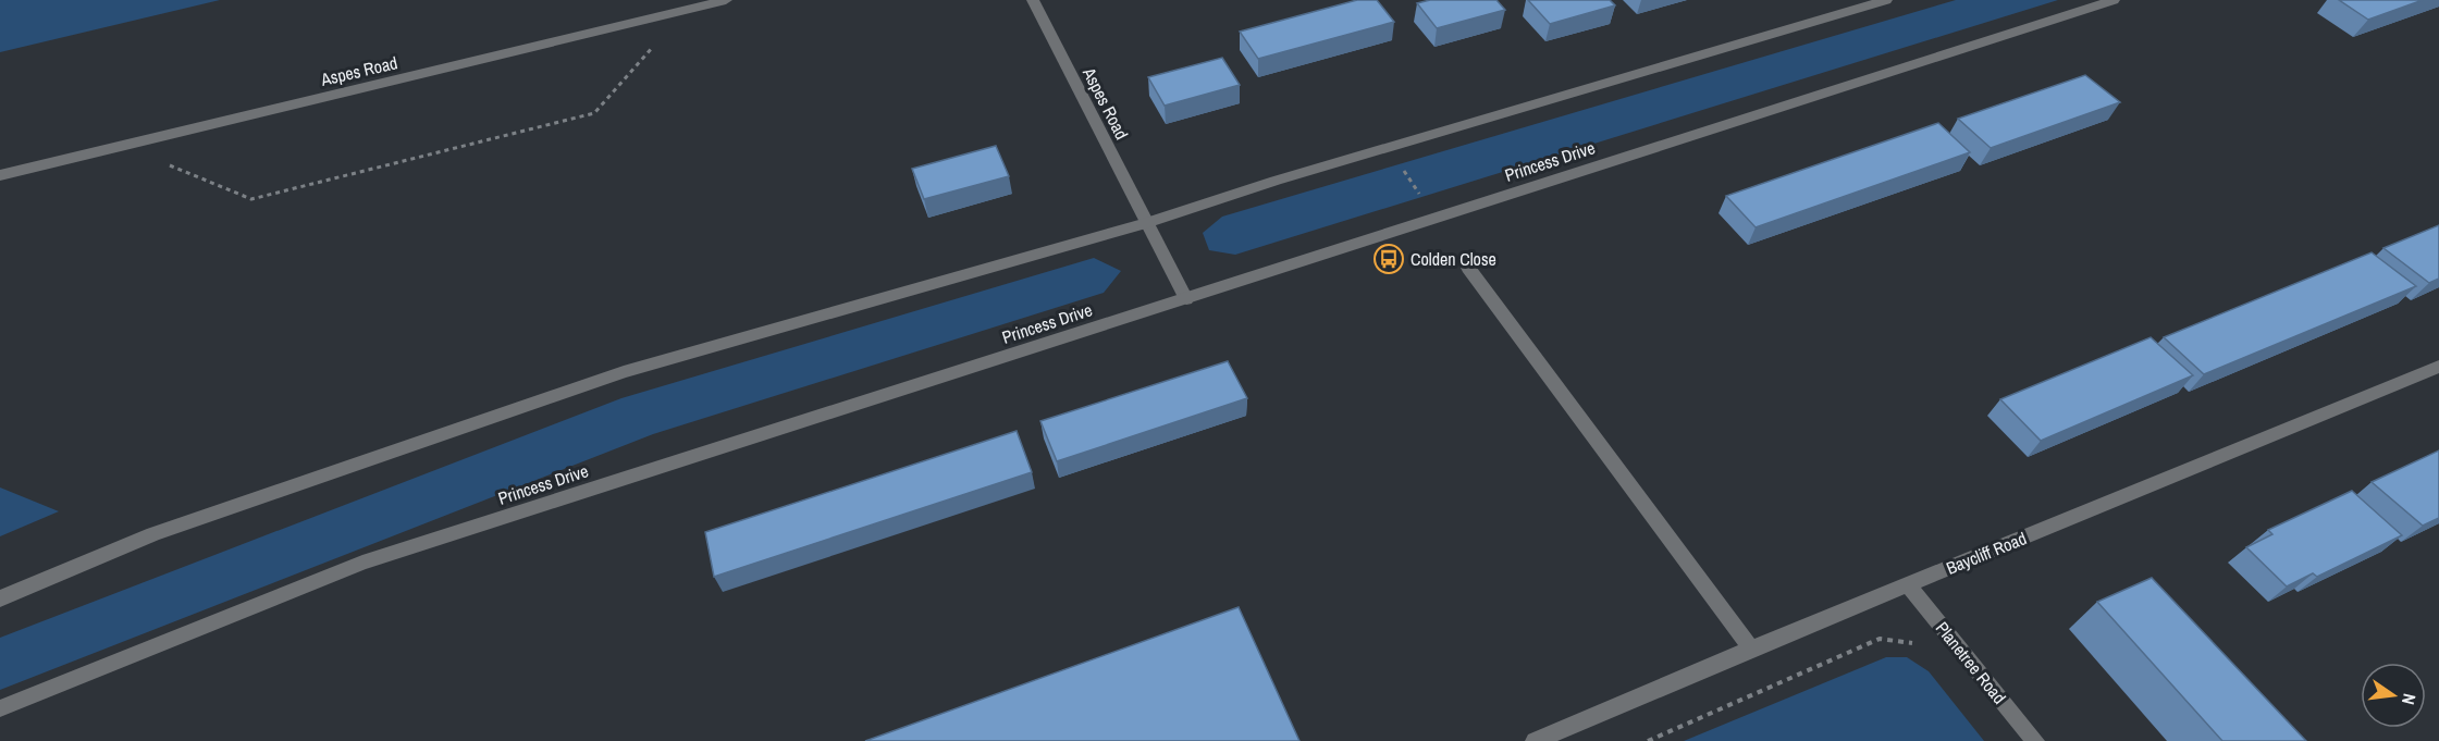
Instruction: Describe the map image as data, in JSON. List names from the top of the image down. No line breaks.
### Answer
{"streets":{"street":["Aspes Road","Princess Drive","Baycliff Road","Planetree Road"]},"crossings":[["Aspes Road","Princess Drive"],["Baycliff Road","Planetree Road"]],"places":{"bus stop":["Colden Close"]},"north":"right"}
